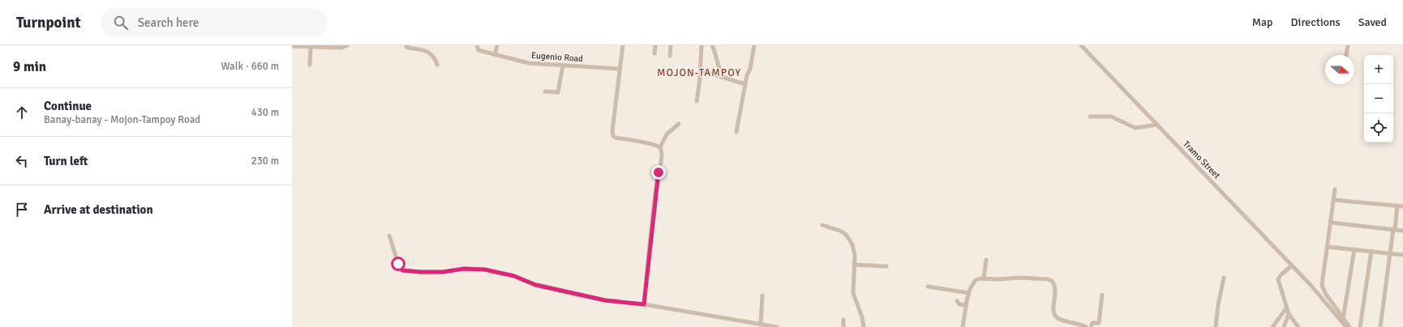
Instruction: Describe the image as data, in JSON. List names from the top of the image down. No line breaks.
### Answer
{"streets":{"street":["Eugenio Road","Tramo Street"]},"districts":["MOJON-TAMPOY"],"north":"right","page":{"header":"Turnpoint","search":"Search here","nav":["Map","Directions","Saved"],"heading":["9 min","Walk · 660 m"],"map_buttons":["+","−"],"list":[["Continue","Banay-banay - Mojon-Tampoy Road","430 m"],["Turn left","230 m"],"Arrive at destination"]}}
